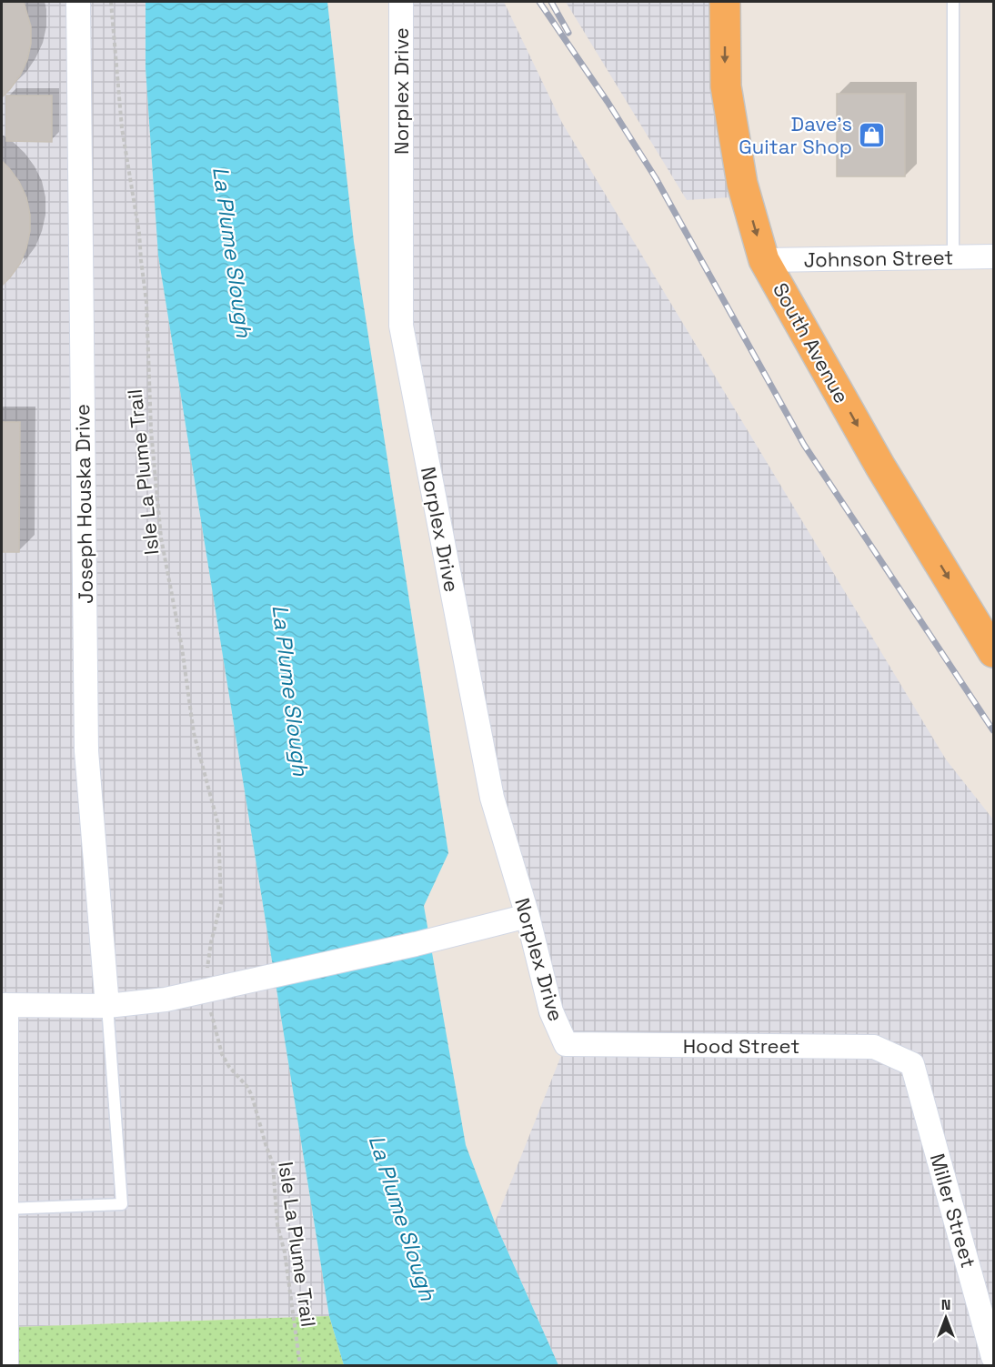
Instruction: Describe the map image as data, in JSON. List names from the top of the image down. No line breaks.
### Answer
{"streets":{"highway":["South Avenue"],"street":["Norplex Drive","Johnson Street","Joseph Houska Drive","Hood Street","Miller Street"],"path":["Isle La Plume Trail"]},"crossings":[["Norplex Drive","Hood Street"],["Johnson Street","South Avenue"],["Hood Street","Miller Street"]],"one_way":["South Avenue"],"water":["La Plume Slough"],"places":{"shop":["Dave's Guitar Shop"]},"north":"top"}
